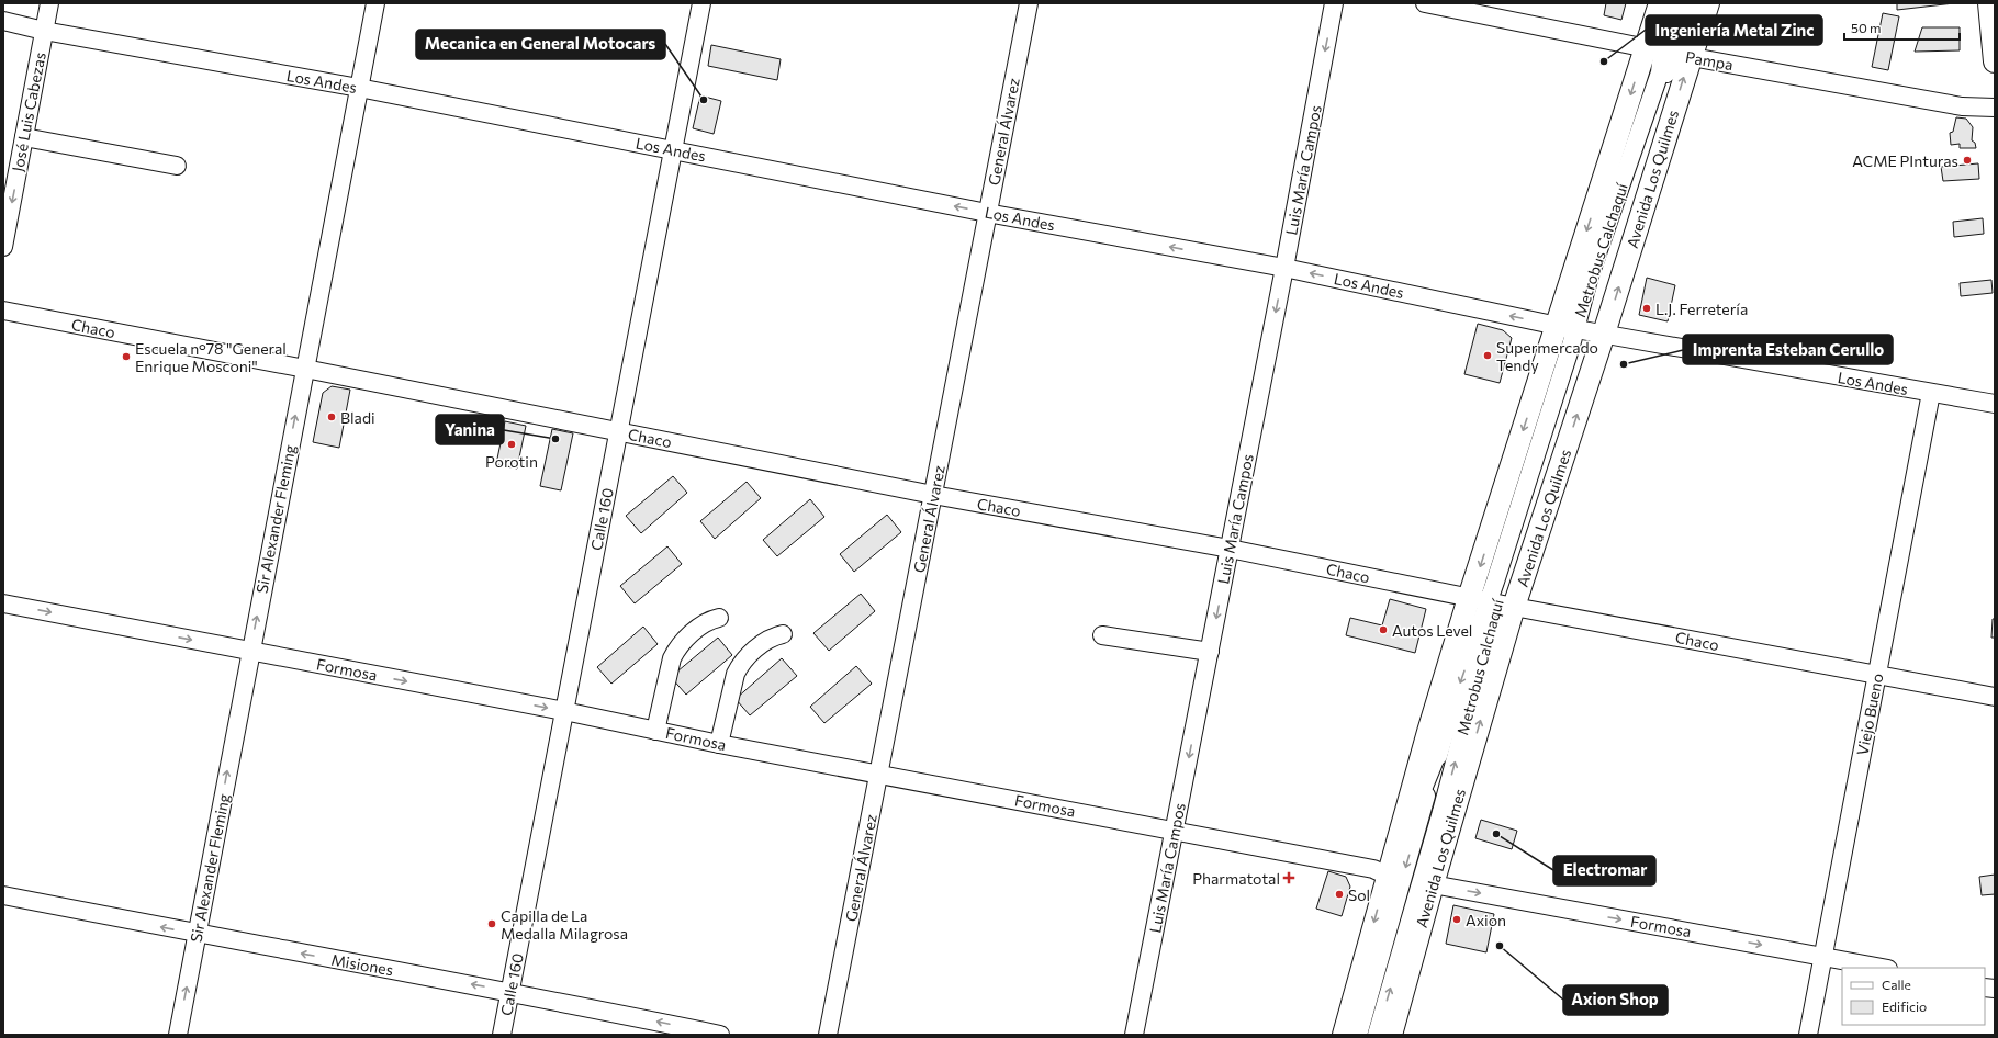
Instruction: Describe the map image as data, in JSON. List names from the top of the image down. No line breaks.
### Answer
{"streets":{"main road":["Avenida Los Quilmes"],"street":["Pampa","Los Andes","José Luis Cabezas","General Álvarez","Luis María Campos","Metrobus Calchaquí","Chaco","Sir Alexander Fleming","Calle 160","Formosa","Viejo Bueno","Misiones"]},"crossings":[["Pampa","Avenida Los Quilmes"],["Los Andes","José Luis Cabezas"],["Los Andes","General Álvarez"],["Los Andes","Luis María Campos"],["Los Andes","Avenida Los Quilmes"],["Los Andes","Sir Alexander Fleming"],["Los Andes","Calle 160"],["Los Andes","Viejo Bueno"],["General Álvarez","Chaco"],["General Álvarez","Formosa"],["Luis María Campos","Chaco"],["Luis María Campos","Formosa"],["Avenida Los Quilmes","Metrobus Calchaquí"],["Avenida Los Quilmes","Chaco"],["Avenida Los Quilmes","Formosa"],["Metrobus Calchaquí","Chaco"],["Metrobus Calchaquí","Formosa"],["Chaco","Sir Alexander Fleming"],["Chaco","Calle 160"],["Chaco","Viejo Bueno"],["Sir Alexander Fleming","Formosa"],["Sir Alexander Fleming","Misiones"],["Calle 160","Formosa"],["Calle 160","Misiones"],["Formosa","Viejo Bueno"]],"one_way":["Los Andes","José Luis Cabezas","Luis María Campos","Sir Alexander Fleming","Formosa","Misiones"],"places":{"other":["Ingeniería Metal Zinc","Mecanica en General Motocars","ACME PInturas","L.J. Ferretería","Supermercado Tendy","Escuela n°78 \"General Enrique Mosconi\"","Imprenta Esteban Cerullo","Bladi","Yanina","Porotin","Autos Level","Electromar","Sol","Axion","Capilla de La Medalla Milagrosa","Axion Shop"],"health":["Pharmatotal"]},"legend":["Calle","Edificio"],"scale_bar":"50 m"}
